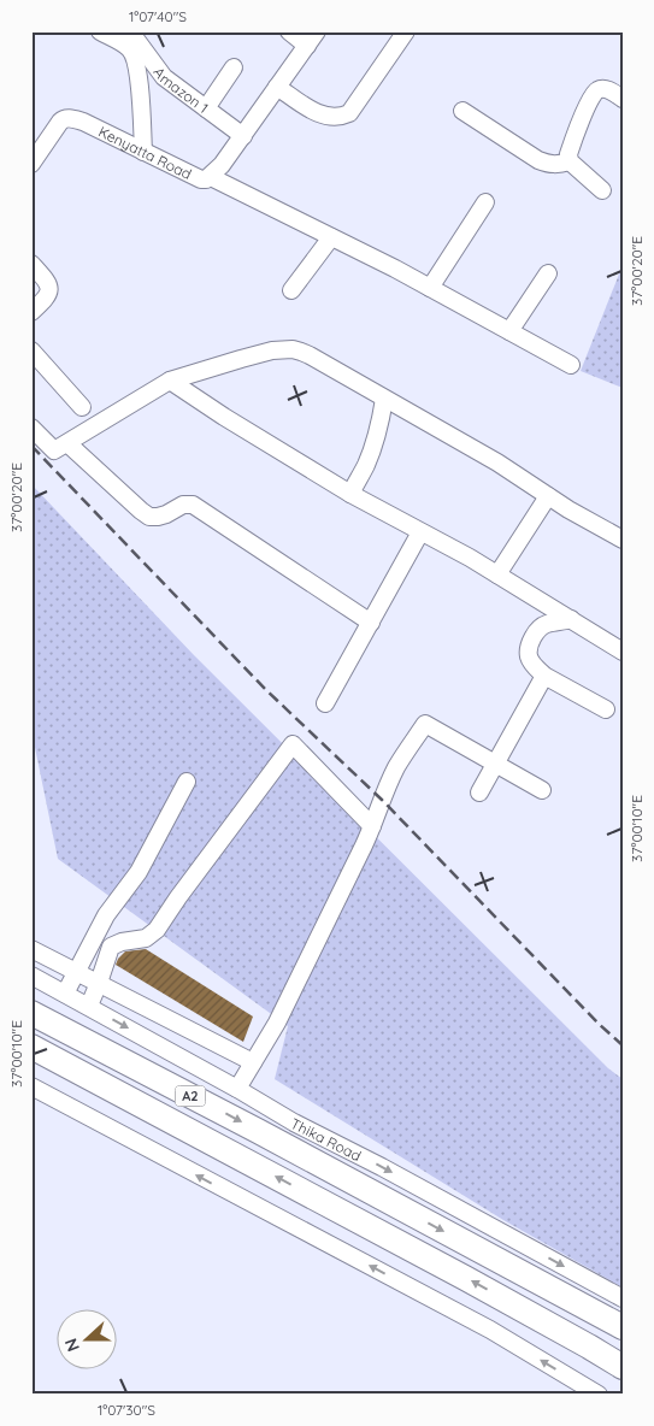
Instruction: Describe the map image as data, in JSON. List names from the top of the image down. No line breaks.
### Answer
{"streets":{"highway":["A2","Thika Road"],"street":["Amazon 1","Kenyatta Road"]},"crossings":[["Amazon 1","Kenyatta Road"]],"north":"left","coordinates":["1°07'40\"S","37°00'20\"E","37°00'10\"E","1°07'30\"S"]}
